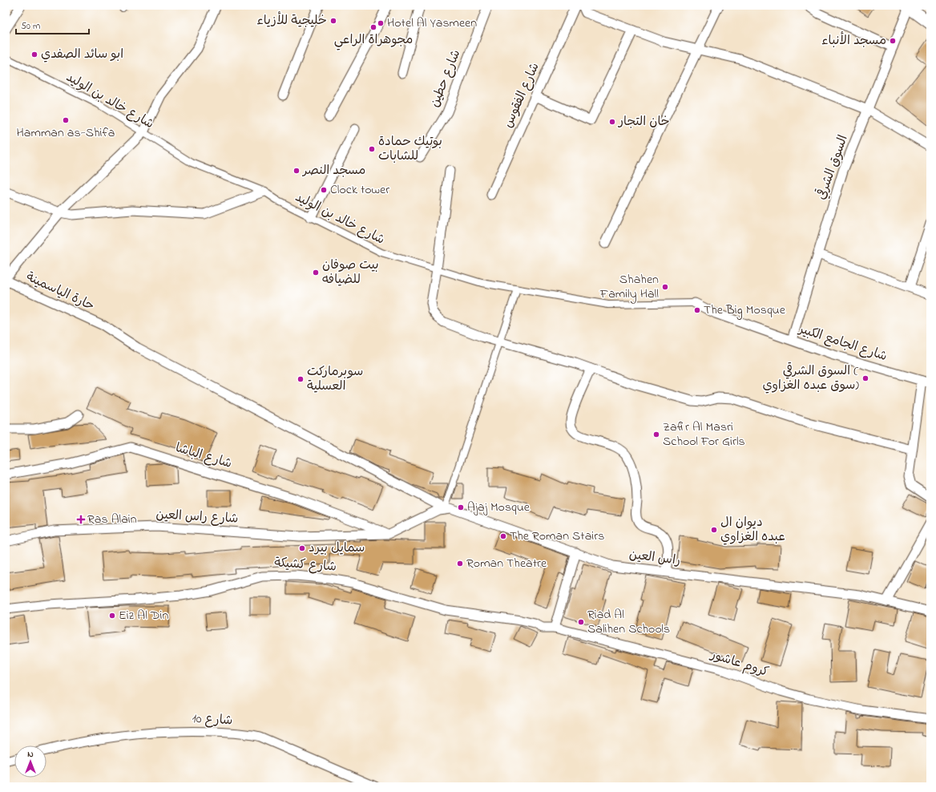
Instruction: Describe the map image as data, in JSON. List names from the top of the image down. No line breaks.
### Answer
{"streets":{"street":["شارع حطين","شارع الفقوس","شارع خالد بن الوليد","السوق الشرقي","حارة الياسمينة","شارع الجامع الكبير","شارع الباشا","شارع راس العين","راس العين","شارع كشيكة","كروم عاشور","شارع 10"]},"crossings":[["شارع خالد بن الوليد","شارع الجامع الكبير"],["السوق الشرقي","شارع الجامع الكبير"],["حارة الياسمينة","راس العين"],["شارع الباشا","شارع راس العين"],["شارع الباشا","راس العين"],["شارع راس العين","راس العين"],["شارع كشيكة","كروم عاشور"]],"places":{"other":["خليجية للأزياء","Hotel Al Yasmeen","مجوهراة الراعي","مسجد الأنباء","ابو سائد الصفدي","Hamman as-Shifa","خان التجار","بوتيك حمادة للشابات","مسجد النصر","Clock tower","بيت صوفان للضيافه","Shahen Family Hall","The Big Mosque","السوق الشرقي ( سوق عبده الغزاوي)","سوبرماركت العسلية","Zafir Al Masri School For Girls","Ajaj Mosque","ديوان ال عبده الغزاوي","The Roman Stairs","سمايل بيرد","Roman Theatre","Eiz Al Din","Riad Al Salihen Schools"],"health":["Ras Alain"]},"scale_bar":"50 m","north":"top"}
